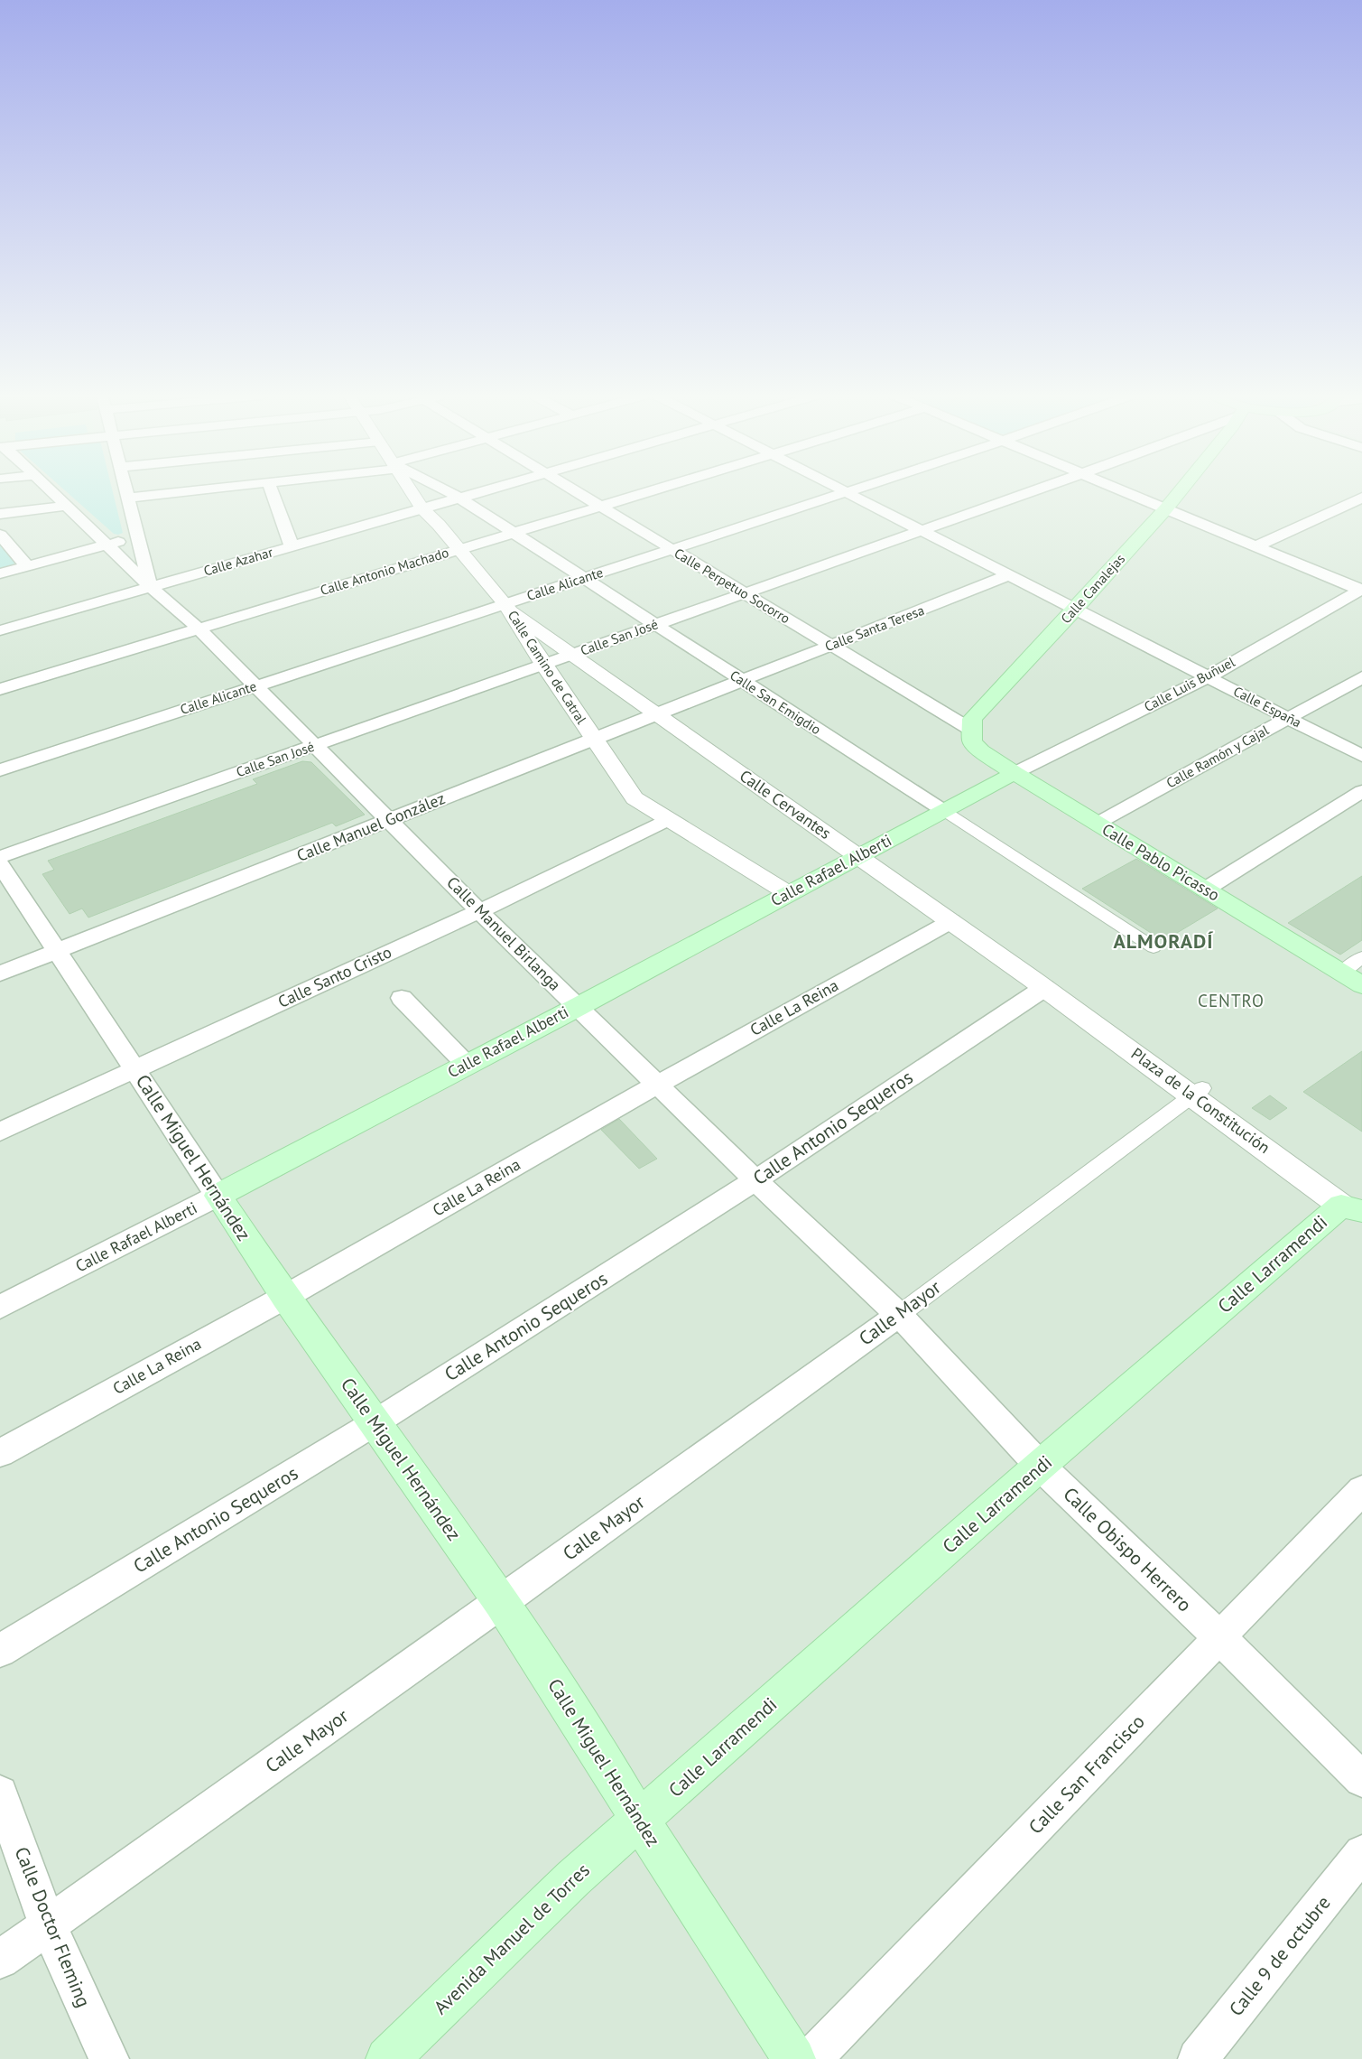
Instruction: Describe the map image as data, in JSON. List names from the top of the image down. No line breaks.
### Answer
{"streets":{"main road":["Calle Canalejas","Calle Pablo Picasso","Calle Rafael Alberti","Calle Miguel Hernández","Calle Larramendi","Avenida Manuel de Torres"],"street":["Calle Azahar","Calle Antonio Machado","Calle Alicante","Calle Perpetuo Socorro","Calle Santa Teresa","Calle San José","Calle Camino de Catral","Calle Luis Buñuel","Calle San Emigdio","Calle España","Calle Ramón y Cajal","Calle Cervantes","Calle Manuel González","Calle Manuel Birlanga","Calle Santo Cristo","Calle La Reina","Plaza de la Constitución","Calle Antonio Sequeros","Calle Mayor","Calle Obispo Herrero","Calle San Francisco","Calle Doctor Fleming","Calle 9 de octubre"]},"crossings":[["Calle Azahar","Calle Camino de Catral"],["Calle Azahar","Calle San Emigdio"],["Calle Azahar","Calle Manuel Birlanga"],["Calle Antonio Machado","Calle Perpetuo Socorro"],["Calle Antonio Machado","Calle Camino de Catral"],["Calle Antonio Machado","Calle San Emigdio"],["Calle Antonio Machado","Calle Manuel Birlanga"],["Calle Alicante","Calle Perpetuo Socorro"],["Calle Alicante","Calle Camino de Catral"],["Calle Alicante","Calle San Emigdio"],["Calle Alicante","Calle España"],["Calle Alicante","Calle Cervantes"],["Calle Alicante","Calle Manuel Birlanga"],["Calle Perpetuo Socorro","Calle Canalejas"],["Calle Perpetuo Socorro","Calle Santa Teresa"],["Calle Perpetuo Socorro","Calle San José"],["Calle Perpetuo Socorro","Calle Pablo Picasso"],["Calle Canalejas","Calle España"],["Calle Canalejas","Calle Pablo Picasso"],["Calle Santa Teresa","Calle San Emigdio"],["Calle Santa Teresa","Calle España"],["Calle Santa Teresa","Calle Manuel González"],["Calle San José","Calle Camino de Catral"],["Calle San José","Calle San Emigdio"],["Calle San José","Calle España"],["Calle San José","Calle Cervantes"],["Calle San José","Calle Manuel Birlanga"],["Calle Camino de Catral","Calle Cervantes"],["Calle Camino de Catral","Calle Manuel González"],["Calle Camino de Catral","Calle Rafael Alberti"],["Calle Camino de Catral","Calle Santo Cristo"],["Calle Luis Buñuel","Calle España"],["Calle Luis Buñuel","Calle Pablo Picasso"],["Calle Luis Buñuel","Calle Rafael Alberti"],["Calle San Emigdio","Calle Manuel González"],["Calle San Emigdio","Calle Rafael Alberti"],["Calle España","Calle Ramón y Cajal"],["Calle Ramón y Cajal","Calle Pablo Picasso"],["Calle Cervantes","Calle Manuel González"],["Calle Cervantes","Calle Rafael Alberti"],["Calle Cervantes","Calle La Reina"],["Calle Cervantes","Plaza de la Constitución"],["Calle Cervantes","Calle Antonio Sequeros"],["Calle Manuel González","Calle Manuel Birlanga"],["Calle Manuel González","Calle Miguel Hernández"],["Calle Pablo Picasso","Calle Rafael Alberti"],["Calle Rafael Alberti","Calle Manuel Birlanga"],["Calle Rafael Alberti","Calle Miguel Hernández"],["Calle Manuel Birlanga","Calle Santo Cristo"],["Calle Manuel Birlanga","Calle La Reina"],["Calle Manuel Birlanga","Calle Antonio Sequeros"],["Calle Manuel Birlanga","Calle Mayor"],["Calle Manuel Birlanga","Calle Obispo Herrero"],["Calle Santo Cristo","Calle Miguel Hernández"],["Calle La Reina","Calle Miguel Hernández"],["Plaza de la Constitución","Calle Antonio Sequeros"],["Plaza de la Constitución","Calle Larramendi"],["Plaza de la Constitución","Calle Mayor"],["Calle Antonio Sequeros","Calle Miguel Hernández"],["Calle Miguel Hernández","Calle Larramendi"],["Calle Miguel Hernández","Calle Mayor"],["Calle Miguel Hernández","Avenida Manuel de Torres"],["Calle Larramendi","Calle Obispo Herrero"],["Calle Larramendi","Avenida Manuel de Torres"],["Calle Mayor","Calle Obispo Herrero"],["Calle Mayor","Calle Doctor Fleming"],["Calle Obispo Herrero","Calle San Francisco"]],"districts":["ALMORADÍ","CENTRO"]}
